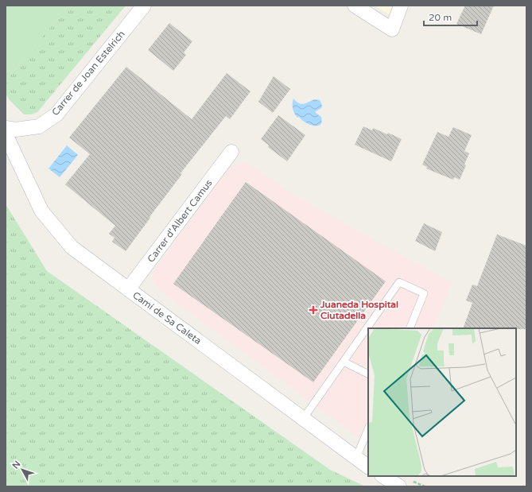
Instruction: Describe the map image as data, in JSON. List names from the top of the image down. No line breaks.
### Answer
{"streets":{"street":["Carrer de Joan Estelrich","Carrer d'Albert Camus","Camí de Sa Caleta"]},"crossings":[["Carrer d'Albert Camus","Camí de Sa Caleta"]],"places":{"health":["Juaneda Hospital Ciutadella"]},"scale_bar":"20 m","north":"top left"}
